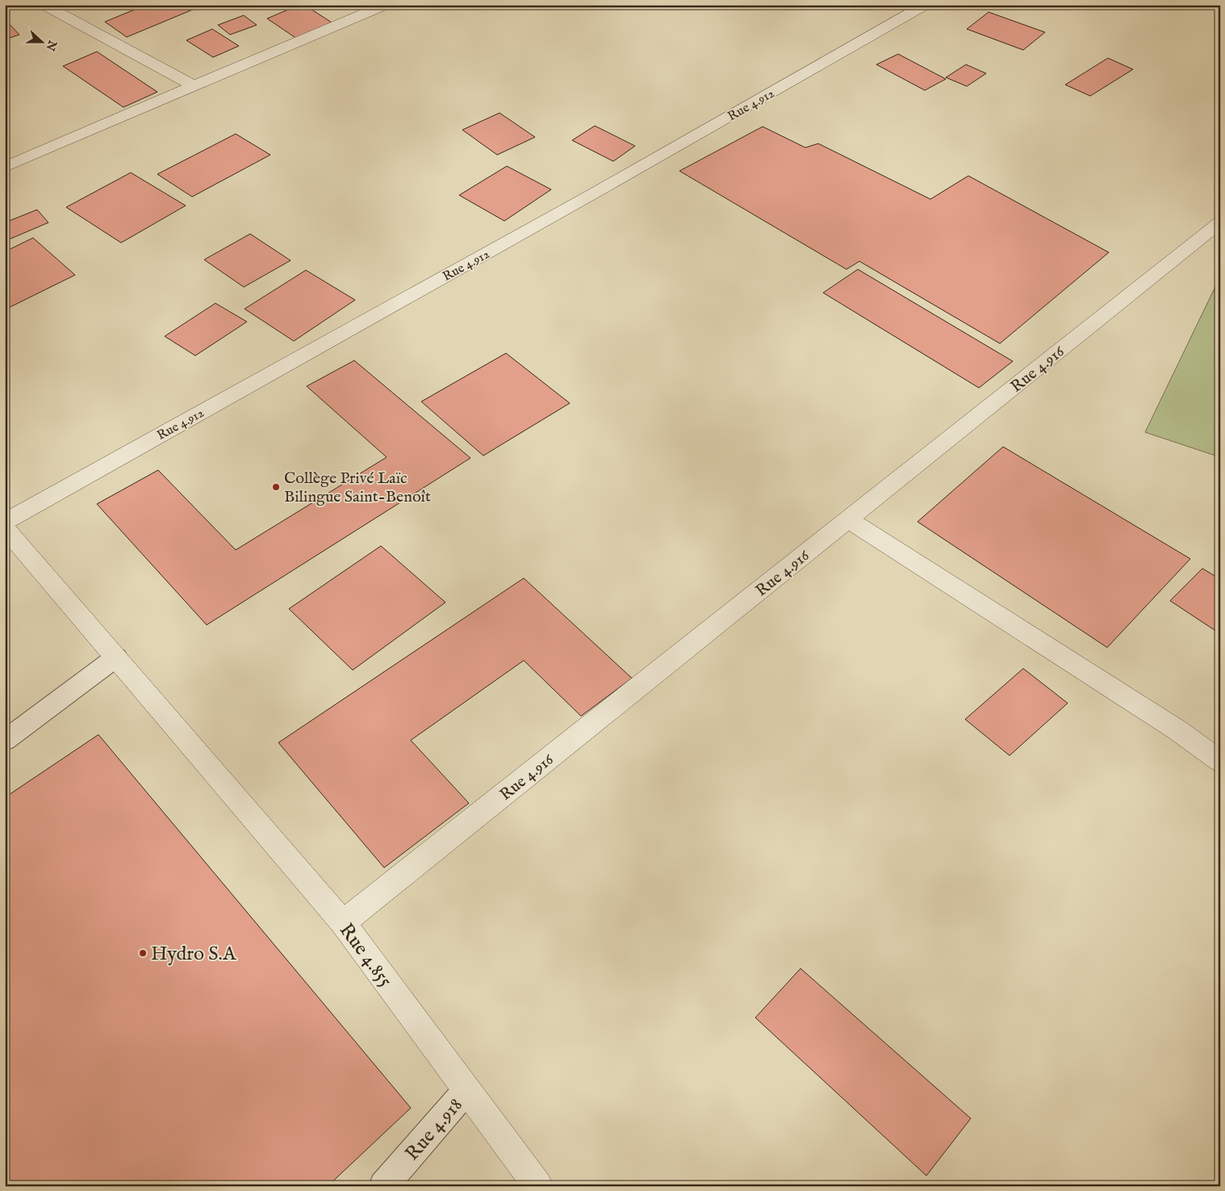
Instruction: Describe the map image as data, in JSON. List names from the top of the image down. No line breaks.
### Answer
{"streets":{"street":["Rue 4.912","Rue 4.916","Rue 4.855"],"lane":["Rue 4.918"]},"crossings":[["Rue 4.916","Rue 4.855"],["Rue 4.855","Rue 4.918"]],"places":["Collège Privé Laïc Bilingue Saint-Benoît","Hydro S.A"],"north":"right"}
